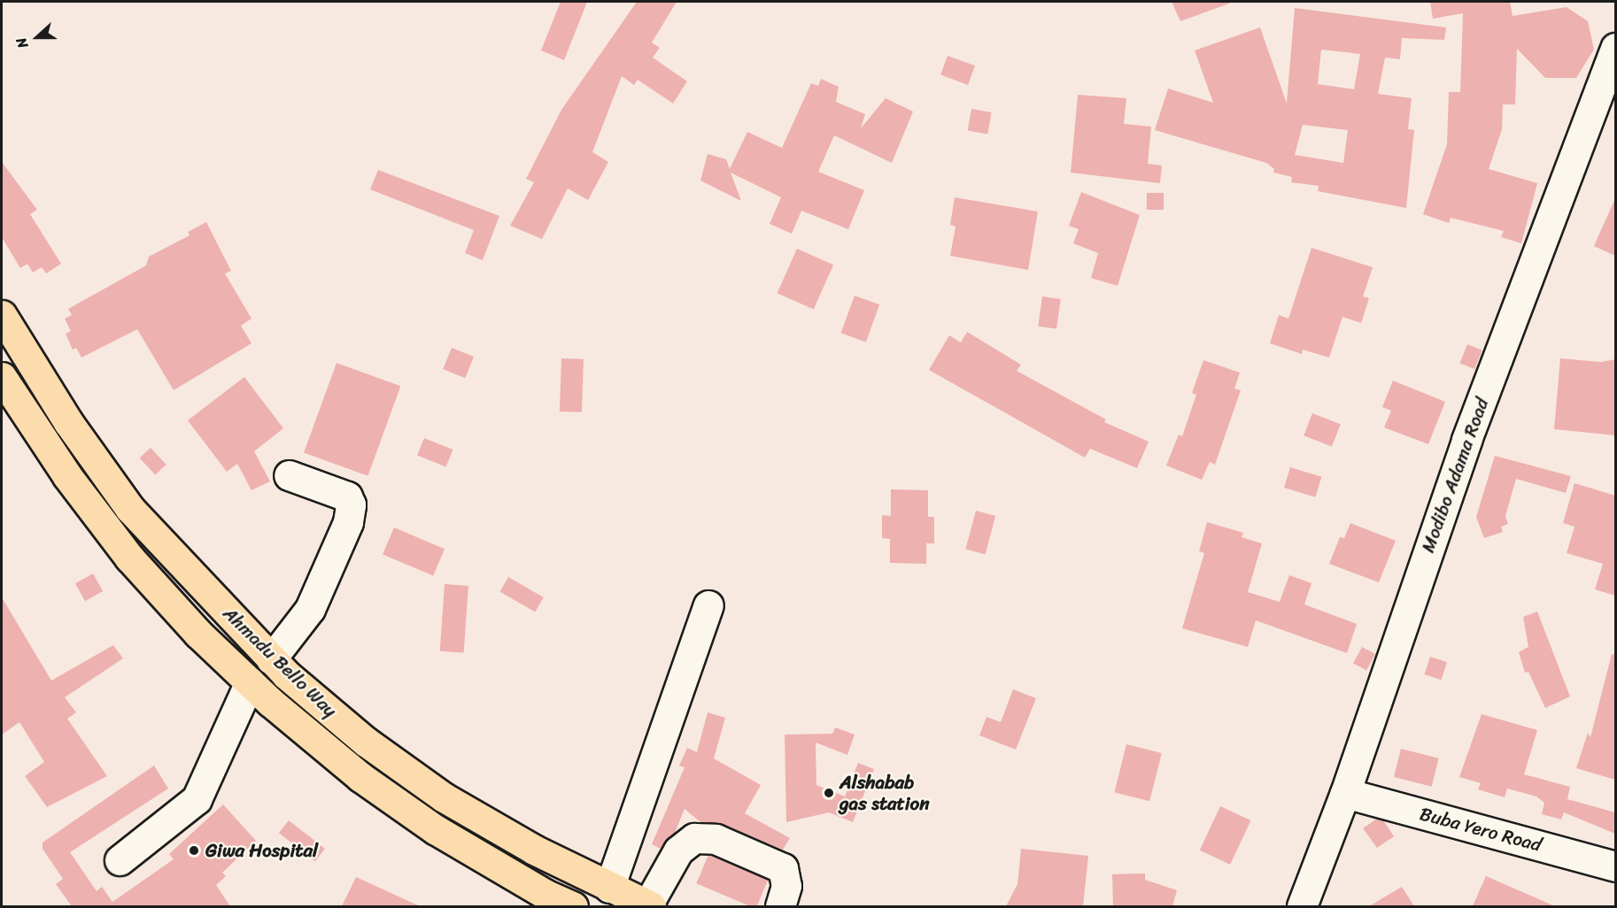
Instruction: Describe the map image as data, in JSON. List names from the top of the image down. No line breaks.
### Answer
{"streets":{"main road":["Ahmadu Bello Way"],"street":["Modibo Adama Road","Buba Yero Road"]},"crossings":[["Modibo Adama Road","Buba Yero Road"]],"places":["Alshabab gas station","Giwa Hospital"],"north":"left"}
